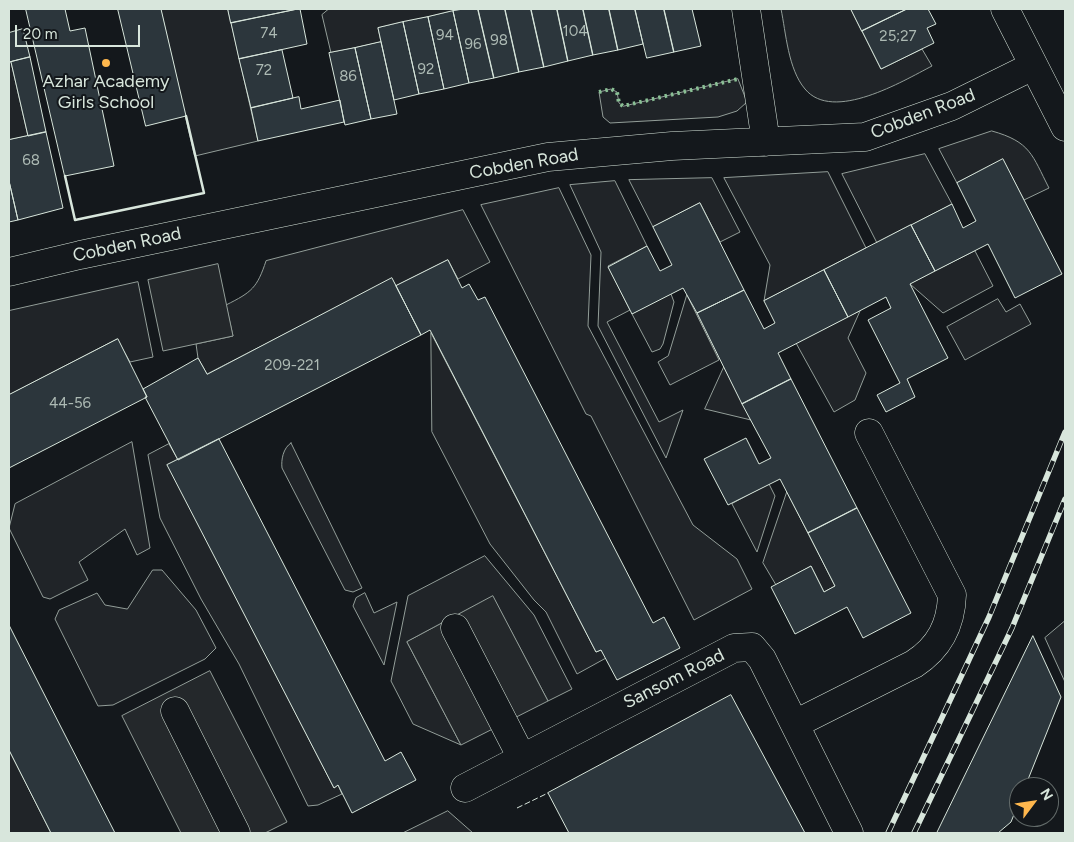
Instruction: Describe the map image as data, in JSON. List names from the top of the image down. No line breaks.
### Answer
{"streets":{"street":["Cobden Road","Sansom Road"]},"places":["Azhar Academy Girls School"],"house_numbers":["104","74","94","25;27","98","96","92","72","86","68","209-221","44-56"],"scale_bar":"20 m","north":"top right"}
